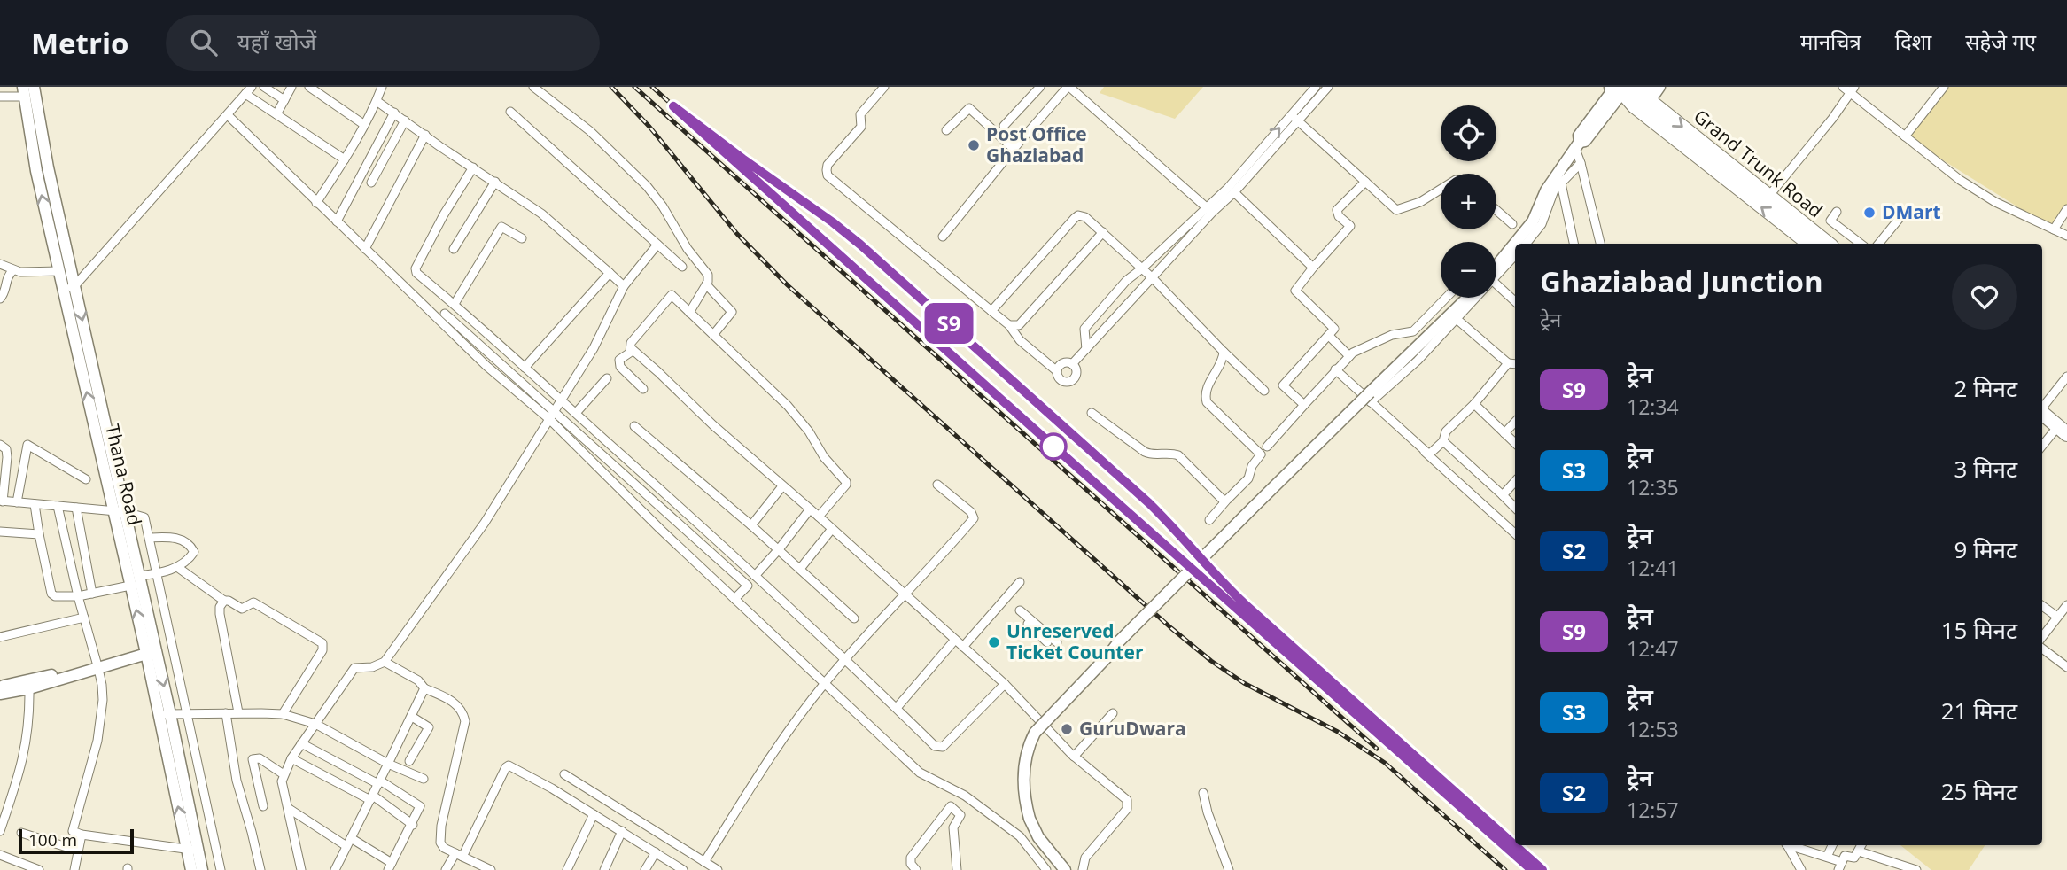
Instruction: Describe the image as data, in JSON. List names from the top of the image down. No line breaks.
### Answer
{"streets":{"highway":["Grand Trunk Road"],"street":["Thana Road"]},"places":["Post Office Ghaziabad","DMart","Unreserved Ticket Counter","GuruDwara"],"scale_bar":"100 m","page":{"header":"Metrio","search":"यहाँ खोजें","nav":["मानचित्र","दिशा","सहेजे गए"],"on_map":"S9","map_buttons":["+","−"],"heading":["Ghaziabad Junction","ट्रेन"],"list":[{"mark":"S9","name":"ट्रेन","note":"12:34","value":"2 मिनट"},{"mark":"S3","name":"ट्रेन","note":"12:35","value":"3 मिनट"},{"mark":"S2","name":"ट्रेन","note":"12:41","value":"9 मिनट"},{"mark":"S9","name":"ट्रेन","note":"12:47","value":"15 मिनट"},{"mark":"S3","name":"ट्रेन","note":"12:53","value":"21 मिनट"},{"mark":"S2","name":"ट्रेन","note":"12:57","value":"25 मिनट"}],"scale":"100 m"}}
